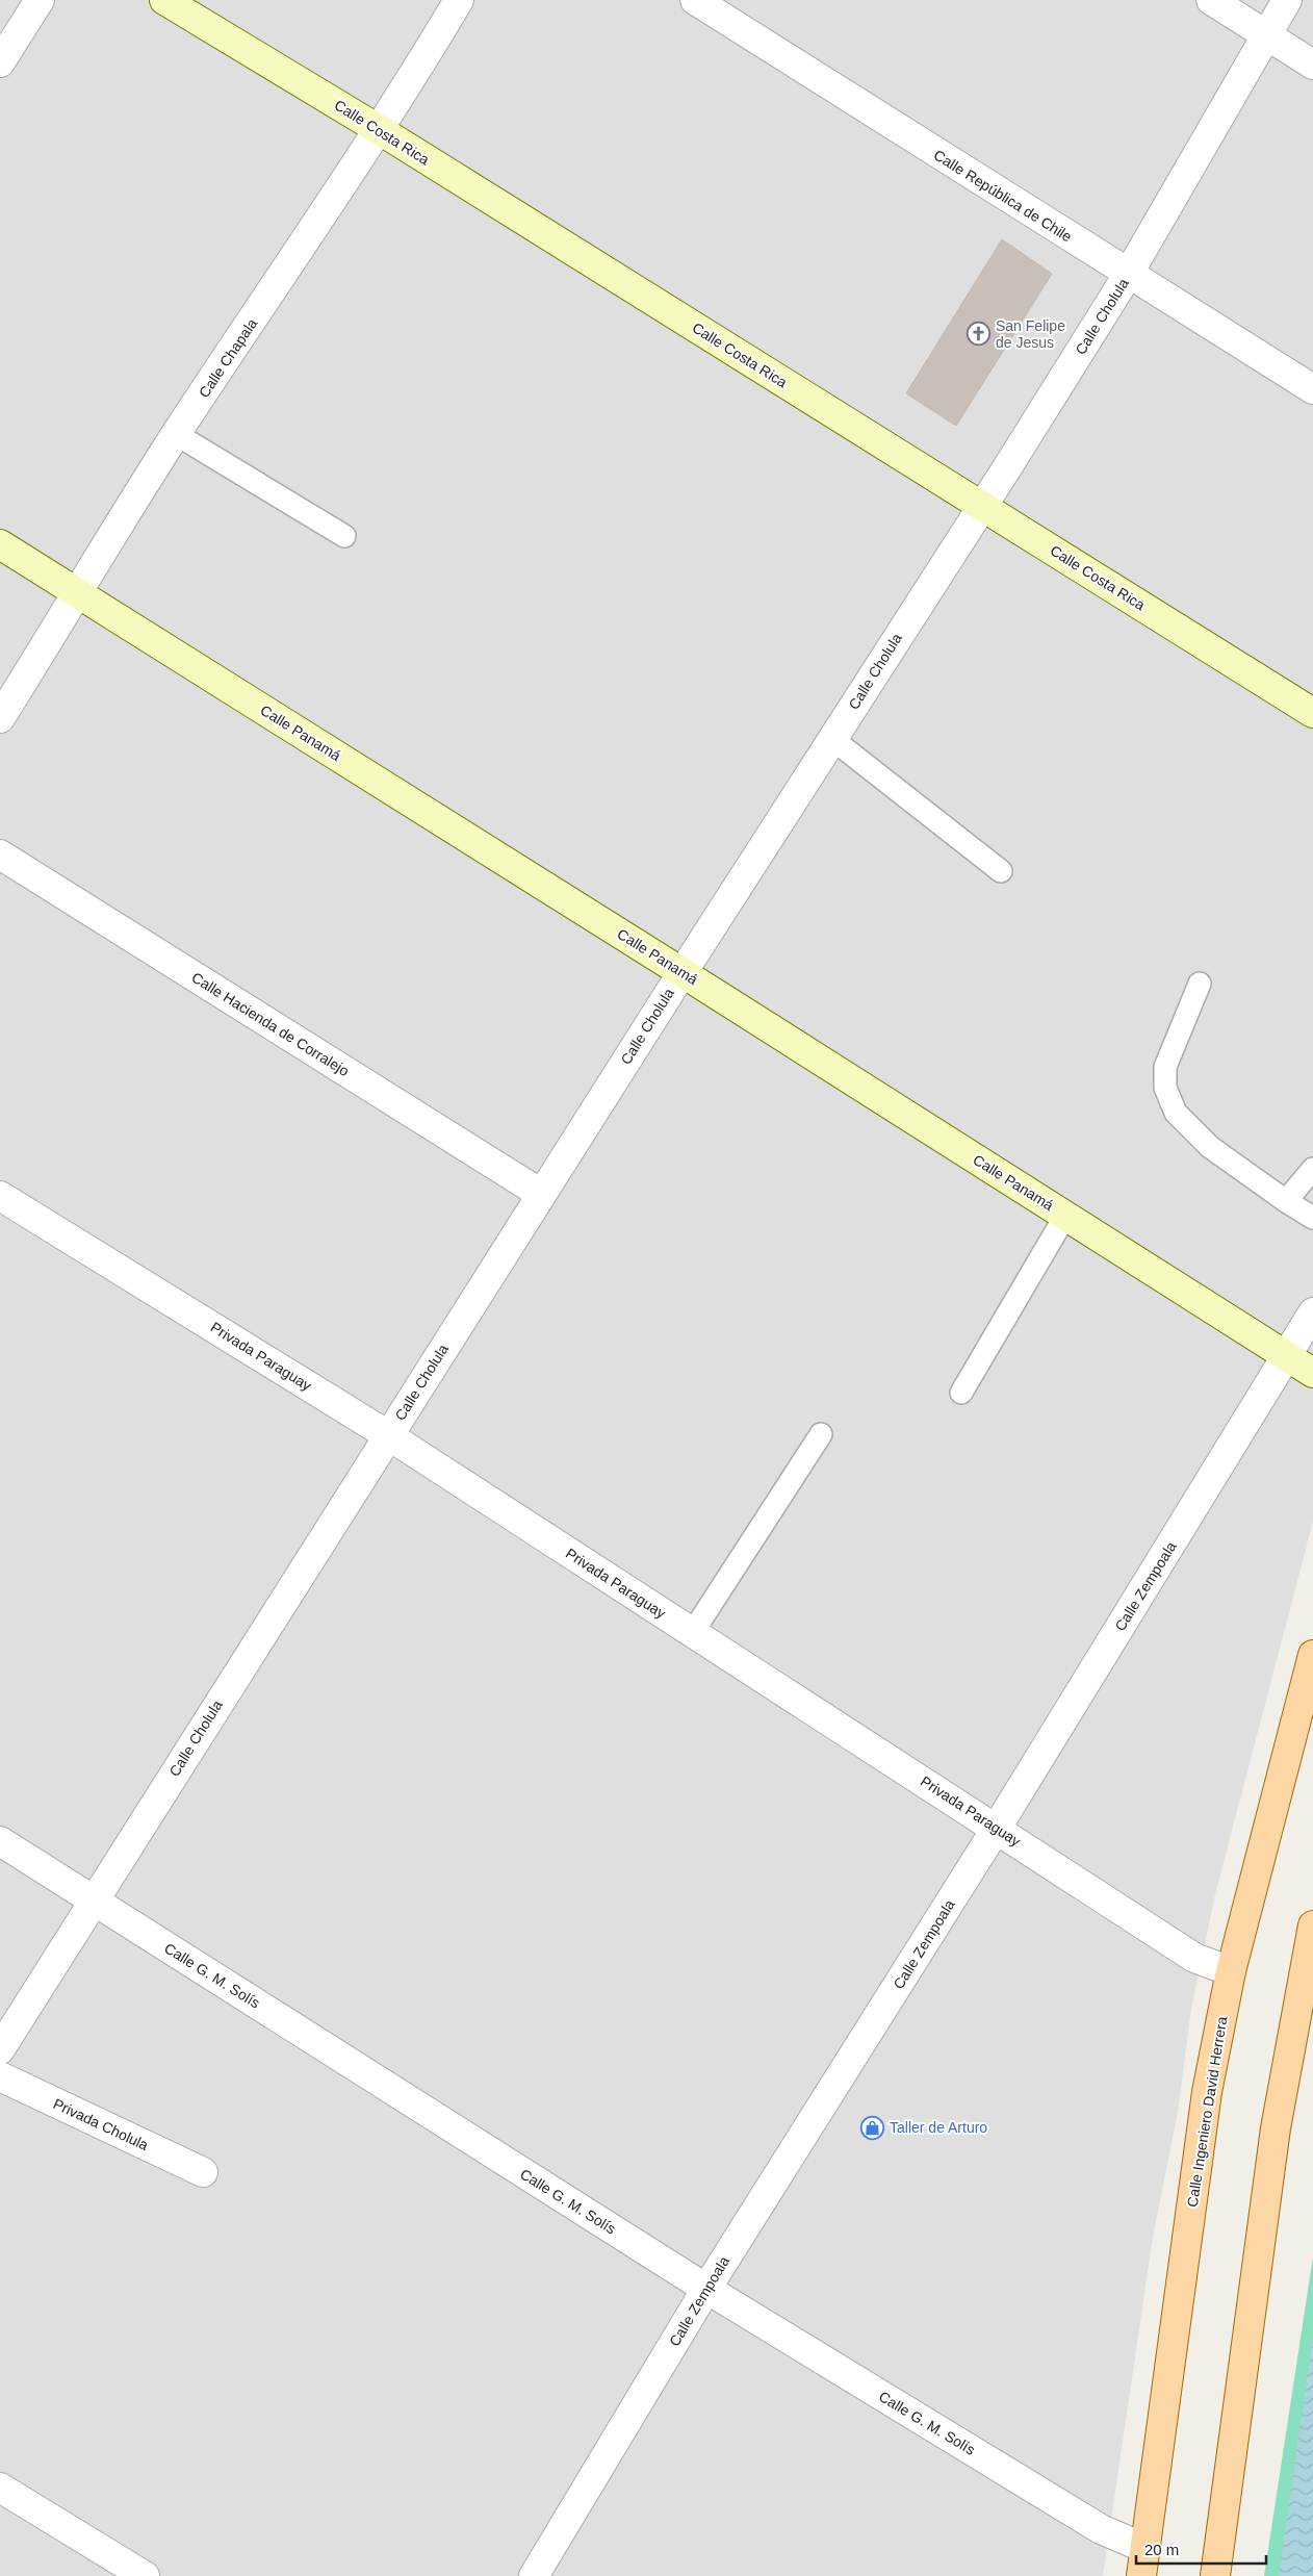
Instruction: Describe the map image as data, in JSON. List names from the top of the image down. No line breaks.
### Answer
{"streets":{"main road":["Calle Ingeniero David Herrera"],"street":["Calle Costa Rica","Calle República de Chile","Calle Cholula","Calle Chapala","Calle Panamá","Calle Hacienda de Corralejo","Privada Paraguay","Calle Zempoala","Calle G. M. Solís","Privada Cholula"]},"crossings":[["Calle Costa Rica","Calle Cholula"],["Calle Costa Rica","Calle Chapala"],["Calle República de Chile","Calle Cholula"],["Calle Cholula","Calle Panamá"],["Calle Cholula","Calle Hacienda de Corralejo"],["Calle Cholula","Privada Paraguay"],["Calle Cholula","Calle G. M. Solís"],["Calle Chapala","Calle Panamá"],["Calle Panamá","Calle Zempoala"],["Privada Paraguay","Calle Zempoala"],["Privada Paraguay","Calle Ingeniero David Herrera"],["Calle Zempoala","Calle G. M. Solís"],["Calle G. M. Solís","Calle Ingeniero David Herrera"]],"places":{"church":["San Felipe de Jesus"],"shop":["Taller de Arturo"]},"scale_bar":"20 m"}
